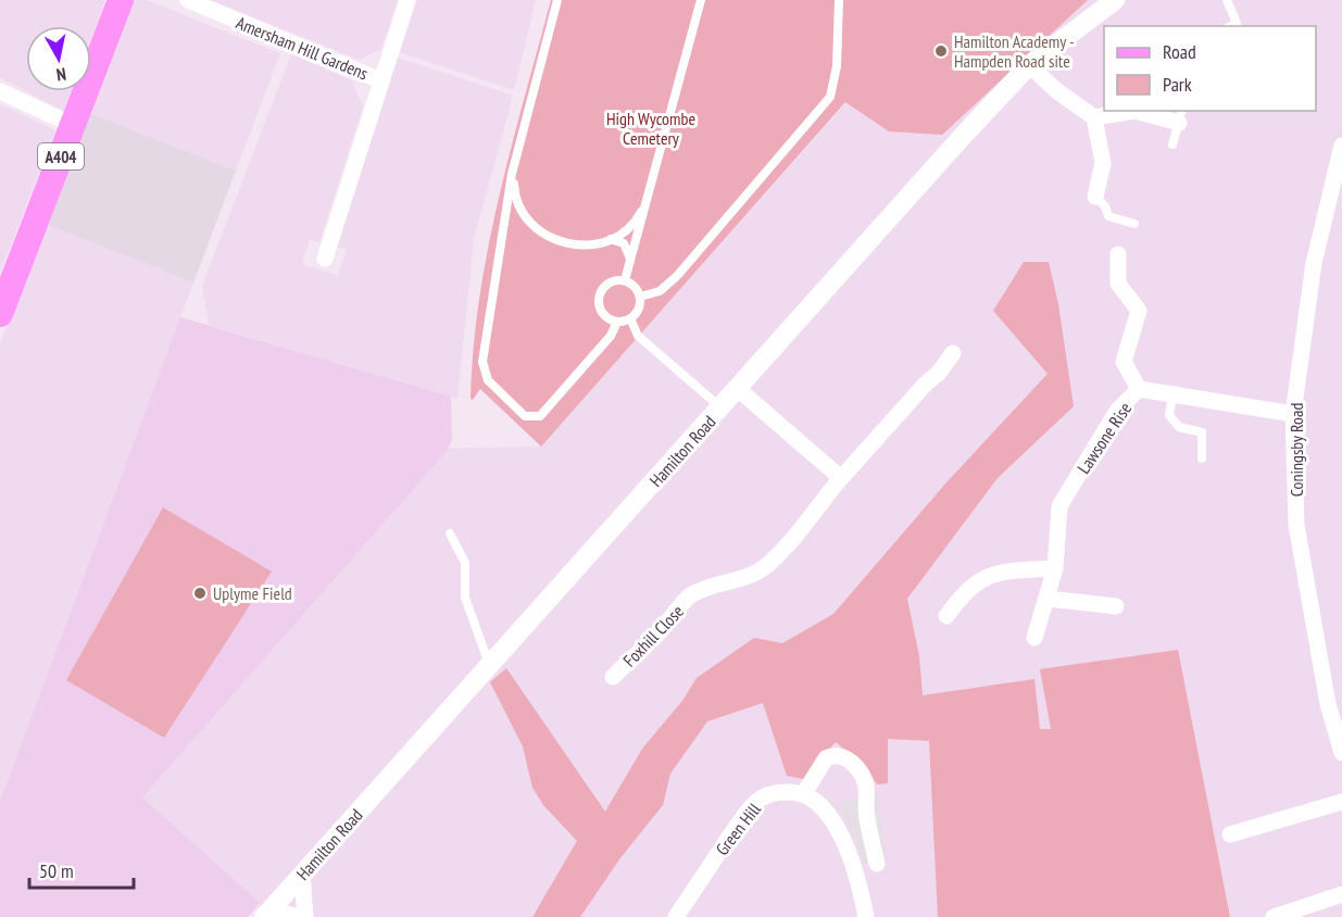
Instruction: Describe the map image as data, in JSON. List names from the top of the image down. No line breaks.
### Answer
{"streets":{"main road":["A404"],"street":["Amersham Hill Gardens","Lawsone Rise","Coningsby Road","Hamilton Road","Foxhill Close","Green Hill"]},"crossings":[["Lawsone Rise","Coningsby Road"]],"parks":["High Wycombe Cemetery"],"places":["Hamilton Academy - Hampden Road site","Uplyme Field"],"legend":["Road","Park"],"scale_bar":"50 m","north":"bottom"}
